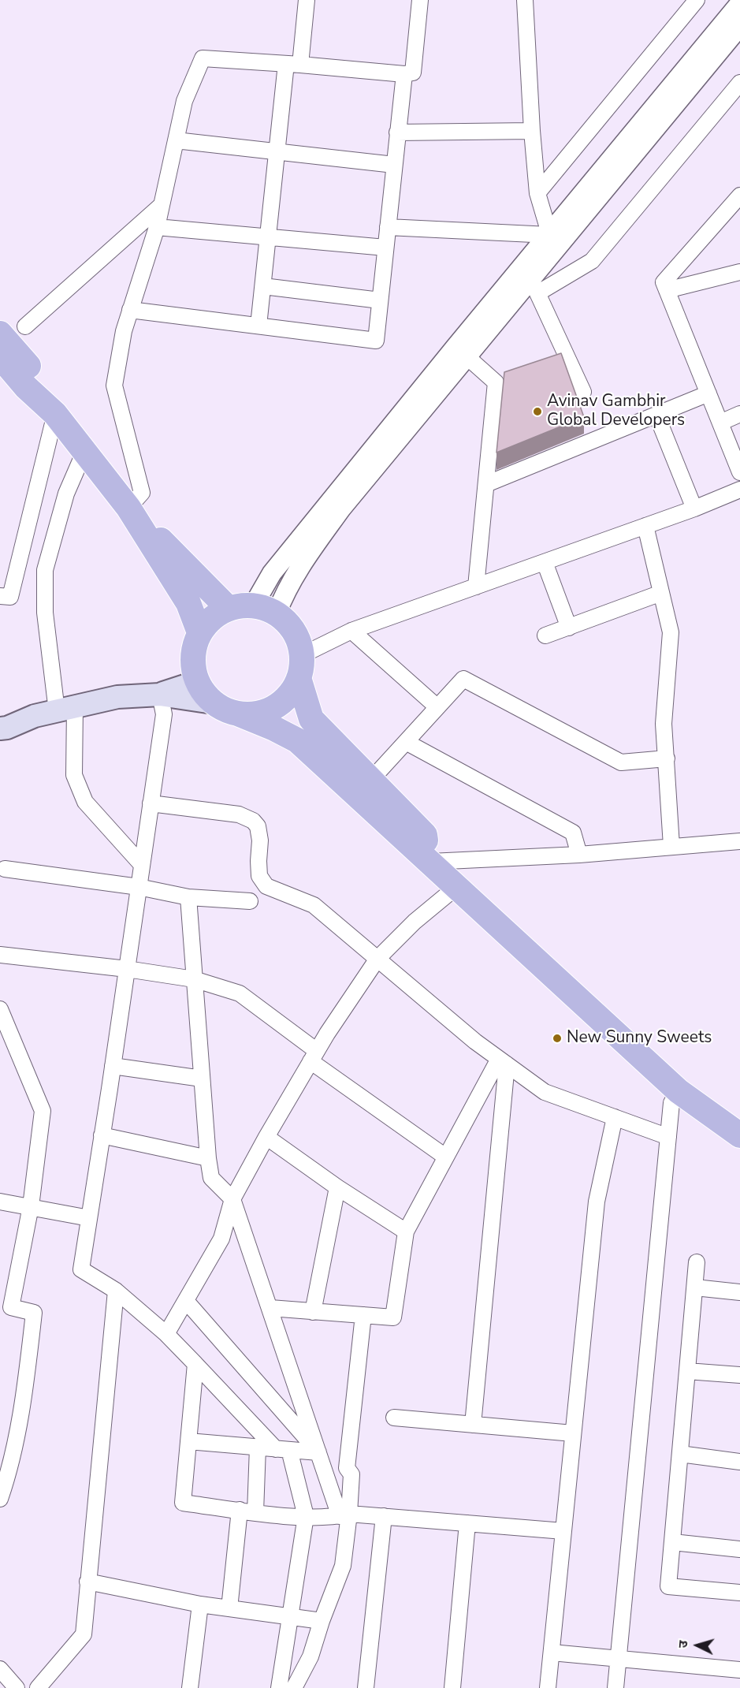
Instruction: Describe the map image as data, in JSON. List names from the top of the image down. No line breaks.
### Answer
{"places":["Avinav Gambhir Global Developers","New Sunny Sweets"],"north":"left"}
